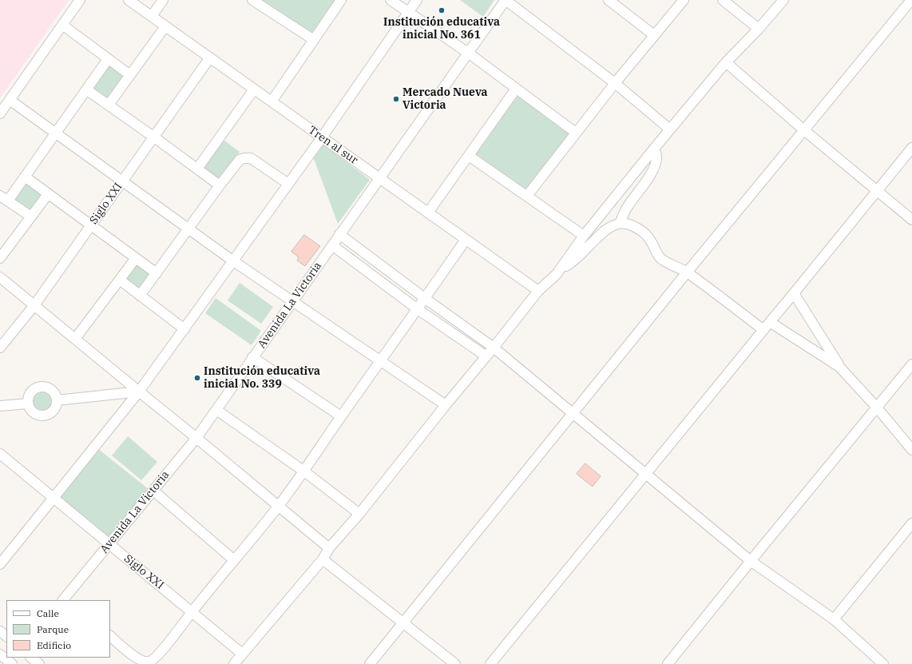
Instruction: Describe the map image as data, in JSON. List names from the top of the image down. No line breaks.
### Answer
{"streets":{"street":["Tren al sur","Siglo XXI","Avenida La Victoria"]},"crossings":[["Tren al sur","Siglo XXI"],["Tren al sur","Avenida La Victoria"],["Siglo XXI","Avenida La Victoria"]],"places":["Institución educativa inicial No. 361","Mercado Nueva Victoria","Institución educativa inicial No. 339"],"legend":["Calle","Parque","Edificio"]}
